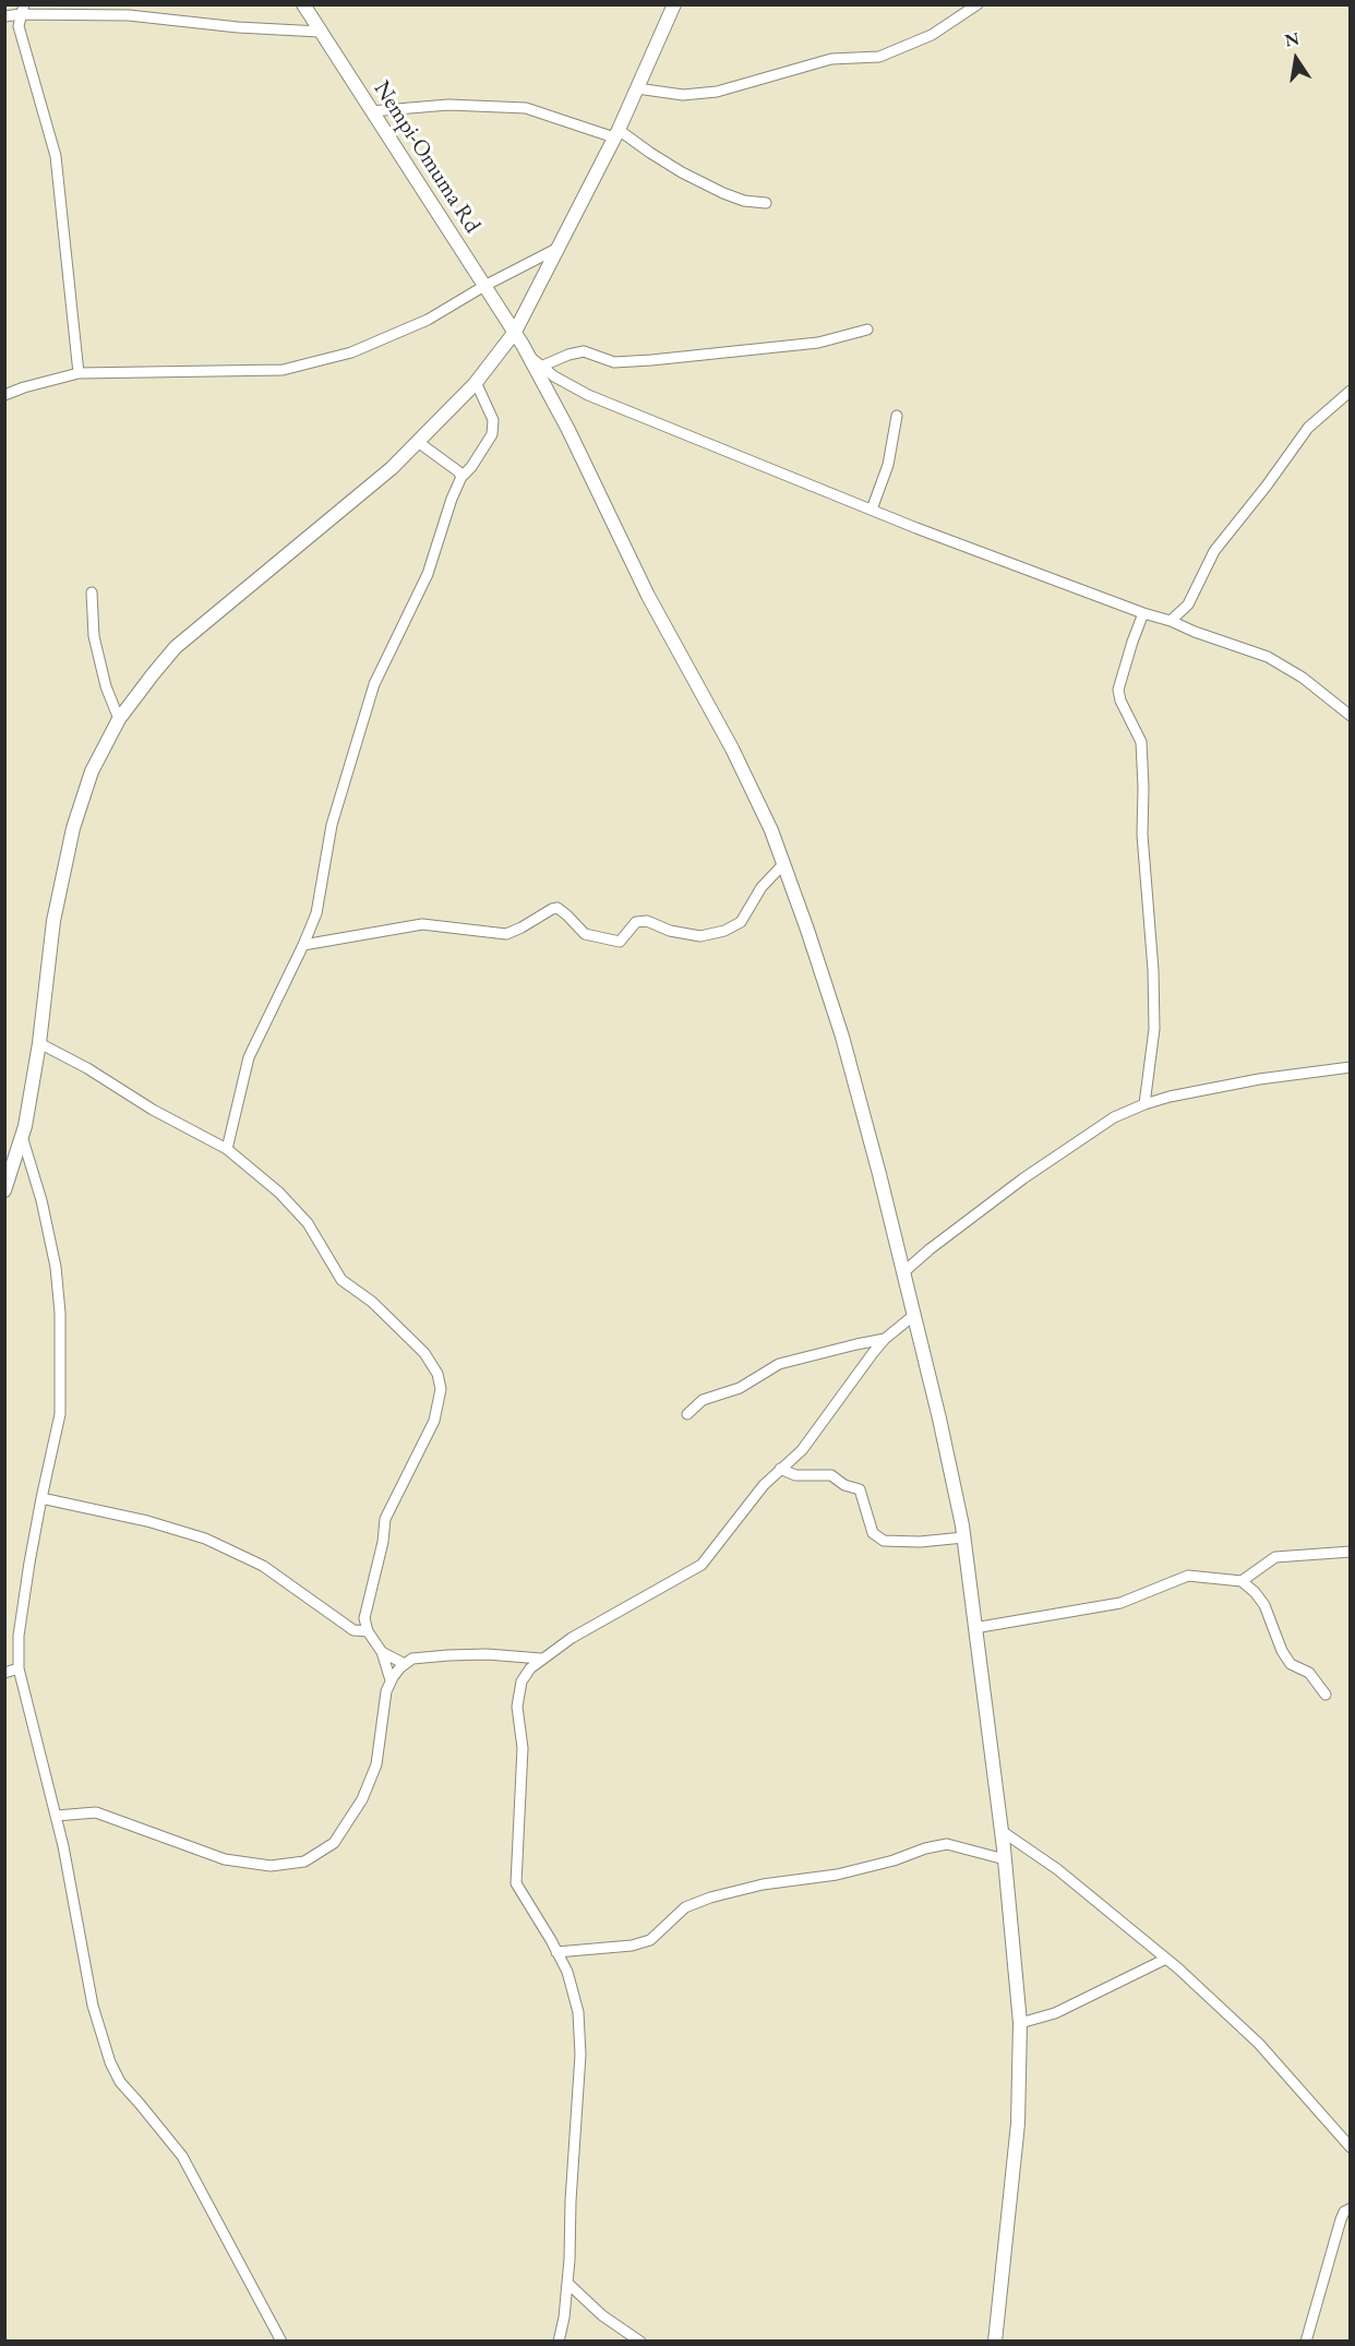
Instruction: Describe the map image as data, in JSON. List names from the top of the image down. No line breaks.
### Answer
{"streets":{"street":["Nempi-Omuma Rd"]},"north":"top"}
